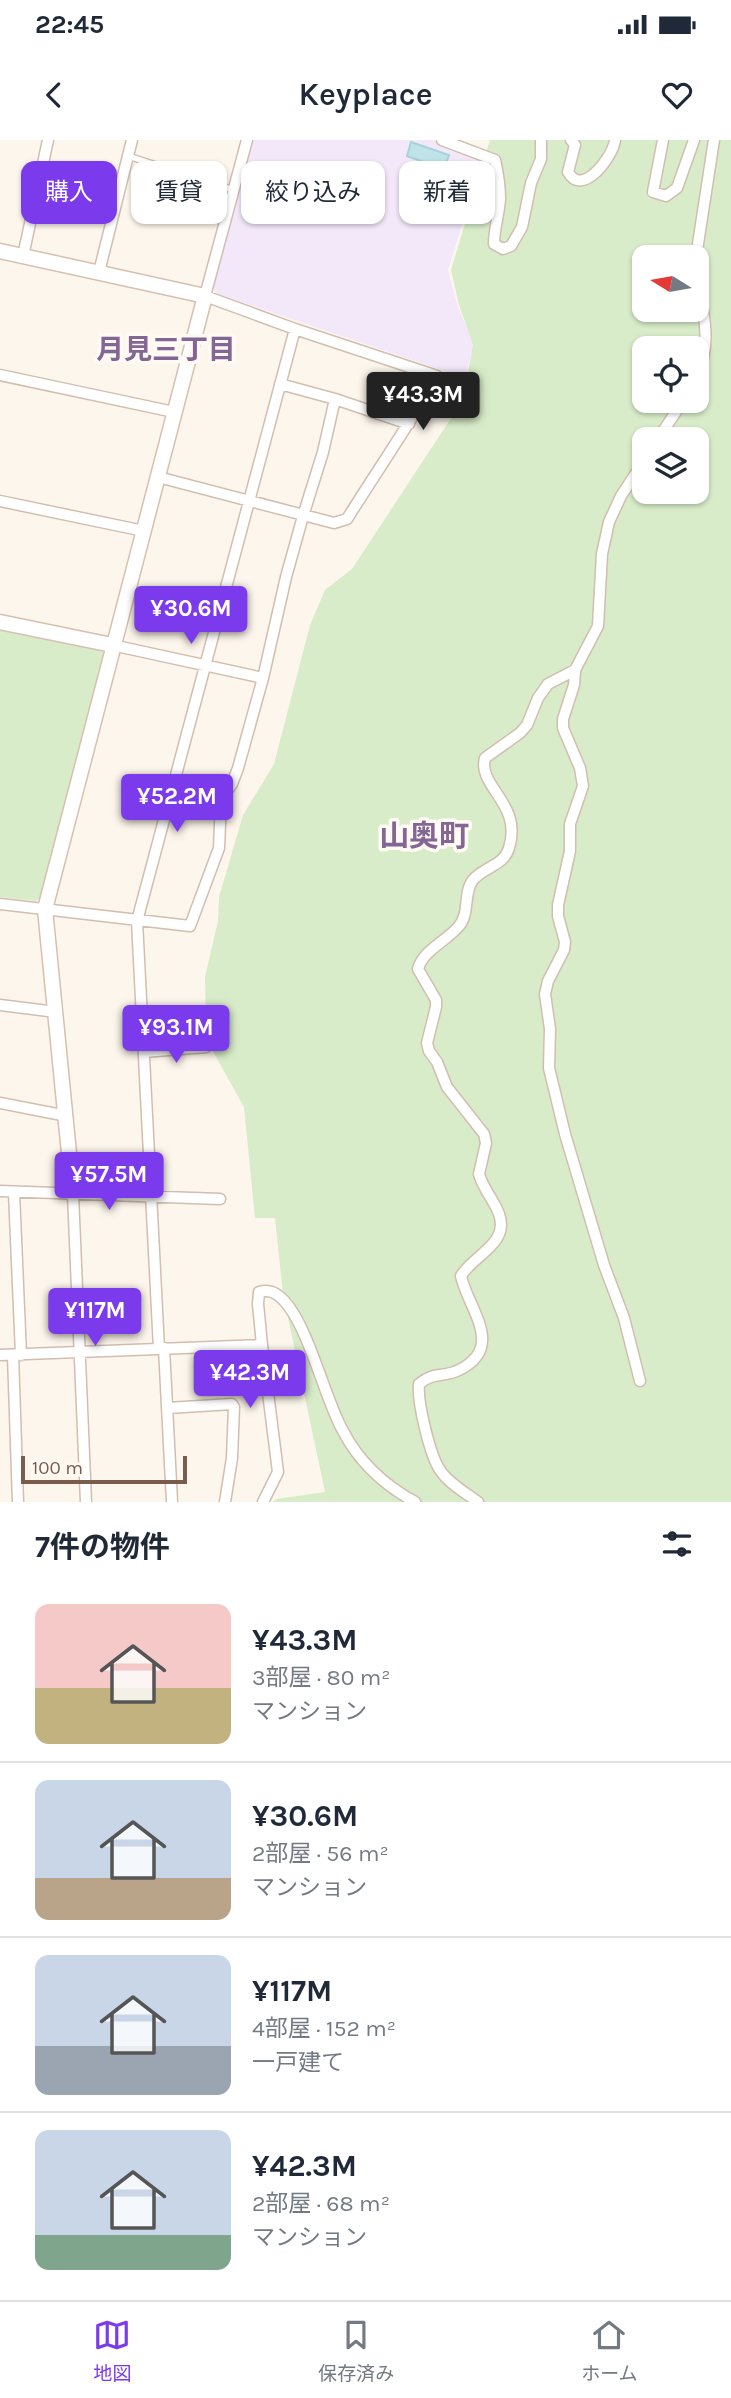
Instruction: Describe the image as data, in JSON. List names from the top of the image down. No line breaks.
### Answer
{"districts":["月見三丁目","山奥町"],"scale_bar":"100 m","north":"left","page":{"status":"22:45","header":"Keyplace","chip":["購入","賃貸","絞り込み","新着"],"price":["¥43.3M","¥30.6M","¥52.2M","¥93.1M","¥57.5M","¥117M","¥42.3M"],"scale":"100 m","heading":"7件の物件","list":[{"name":"¥43.3M","note":"3部屋 · 80 m² · マンション"},{"name":"¥30.6M","note":"2部屋 · 56 m² · マンション"},{"name":"¥117M","note":"4部屋 · 152 m² · 一戸建て"},{"name":"¥42.3M","note":"2部屋 · 68 m² · マンション"}],"tabs":["地図","保存済み","ホーム"]}}
